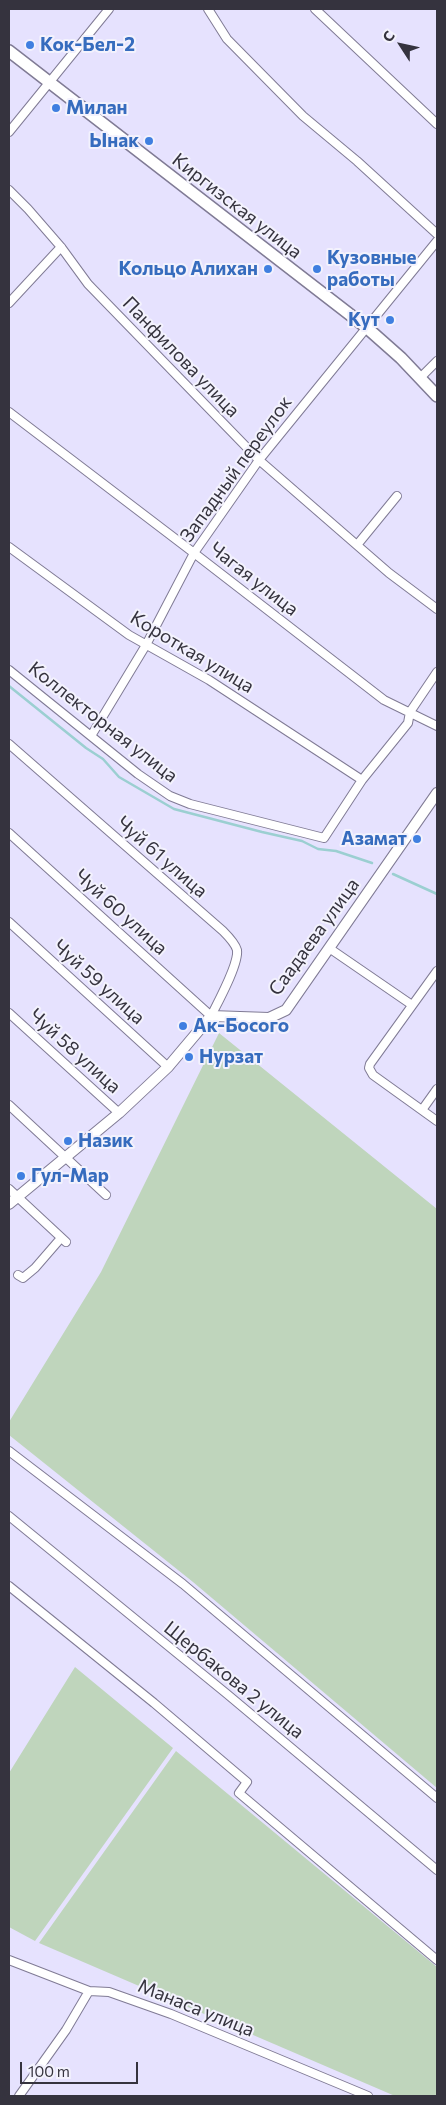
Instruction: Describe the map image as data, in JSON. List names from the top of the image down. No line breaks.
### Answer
{"streets":{"main road":["Киргизская улица"],"street":["Панфилова улица","Западный переулок","Чагая улица","Короткая улица","Коллекторная улица","Чуй 61 улица","Чуй 60 улица","Саадаева улица","Чуй 59 улица","Чуй 58 улица","Щербакова 2 улица","Манаса улица"]},"crossings":[["Киргизская улица","Западный переулок"],["Панфилова улица","Западный переулок"],["Западный переулок","Чагая улица"],["Западный переулок","Короткая улица"],["Западный переулок","Коллекторная улица"],["Короткая улица","Коллекторная улица"],["Чуй 61 улица","Чуй 60 улица"],["Чуй 61 улица","Саадаева улица"],["Чуй 60 улица","Саадаева улица"]],"places":["Кок-Бел-2","Милан","Ынак","Кольцо Алихан","Кузовные работы","Кут","Азамат","Ак-Босого","Нурзат","Назик","Гул-Мар"],"scale_bar":"100 m","north":"top left"}
